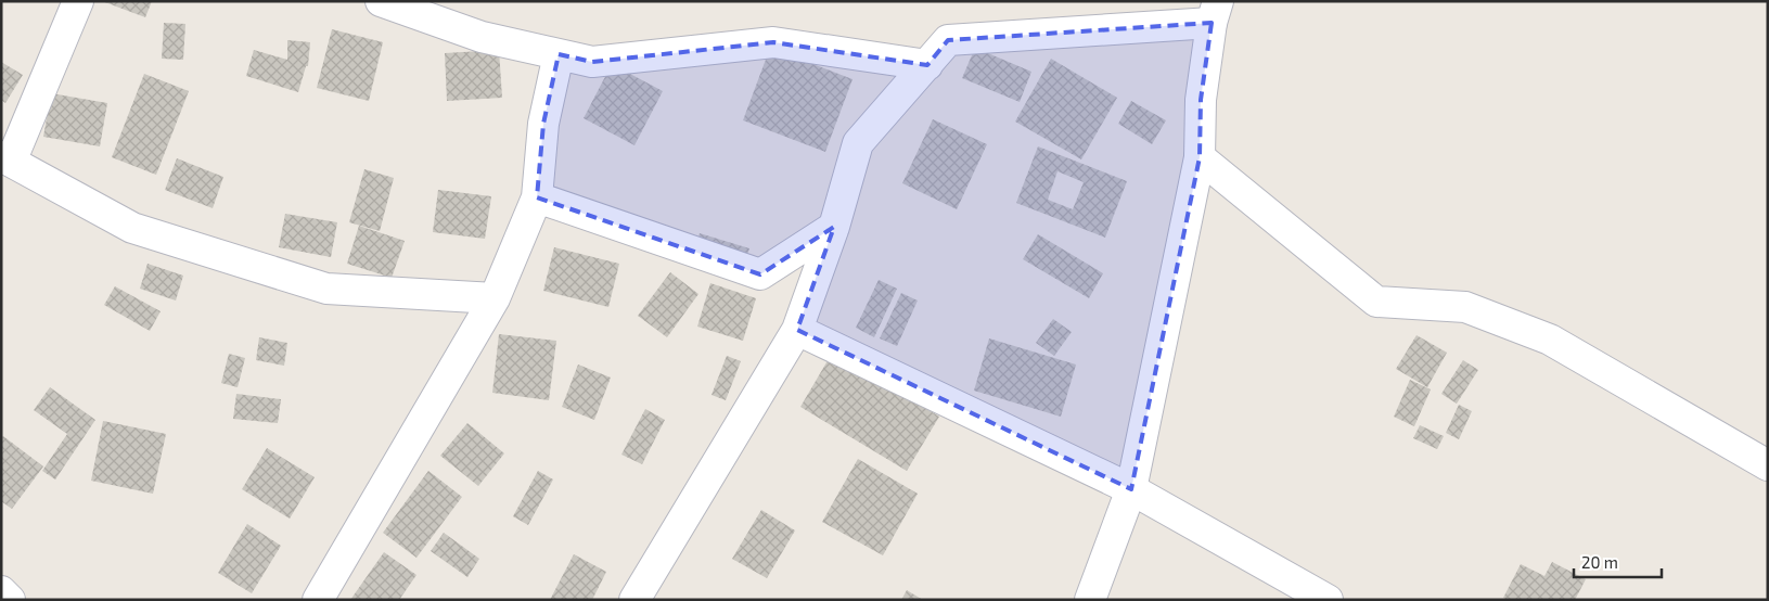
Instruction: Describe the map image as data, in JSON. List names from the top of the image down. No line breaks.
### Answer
{"scale_bar":"20 m"}
